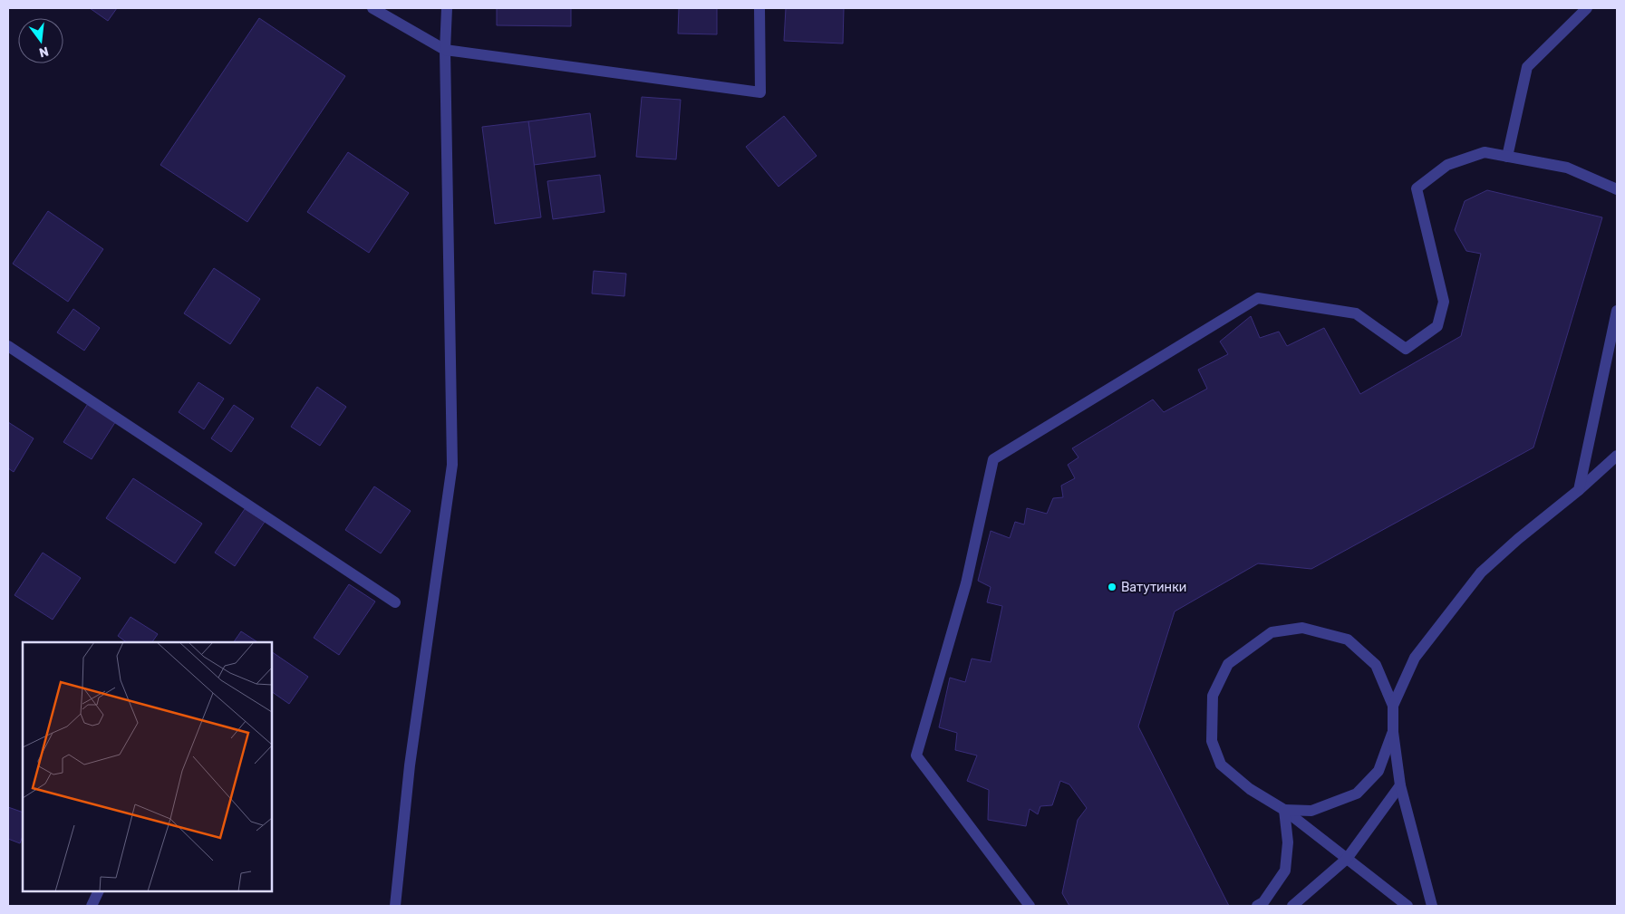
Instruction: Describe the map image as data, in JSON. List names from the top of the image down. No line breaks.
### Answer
{"places":["Ватутинки"],"north":"bottom"}
